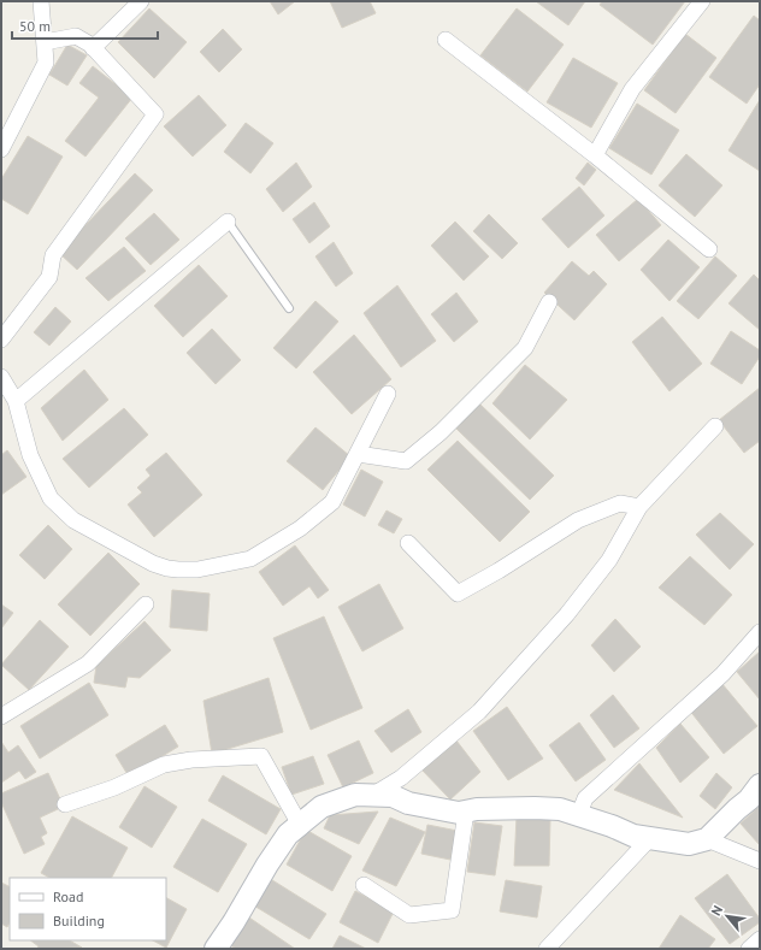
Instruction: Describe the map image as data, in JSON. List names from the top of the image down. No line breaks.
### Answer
{"legend":["Road","Building"],"scale_bar":"50 m","north":"top left"}
